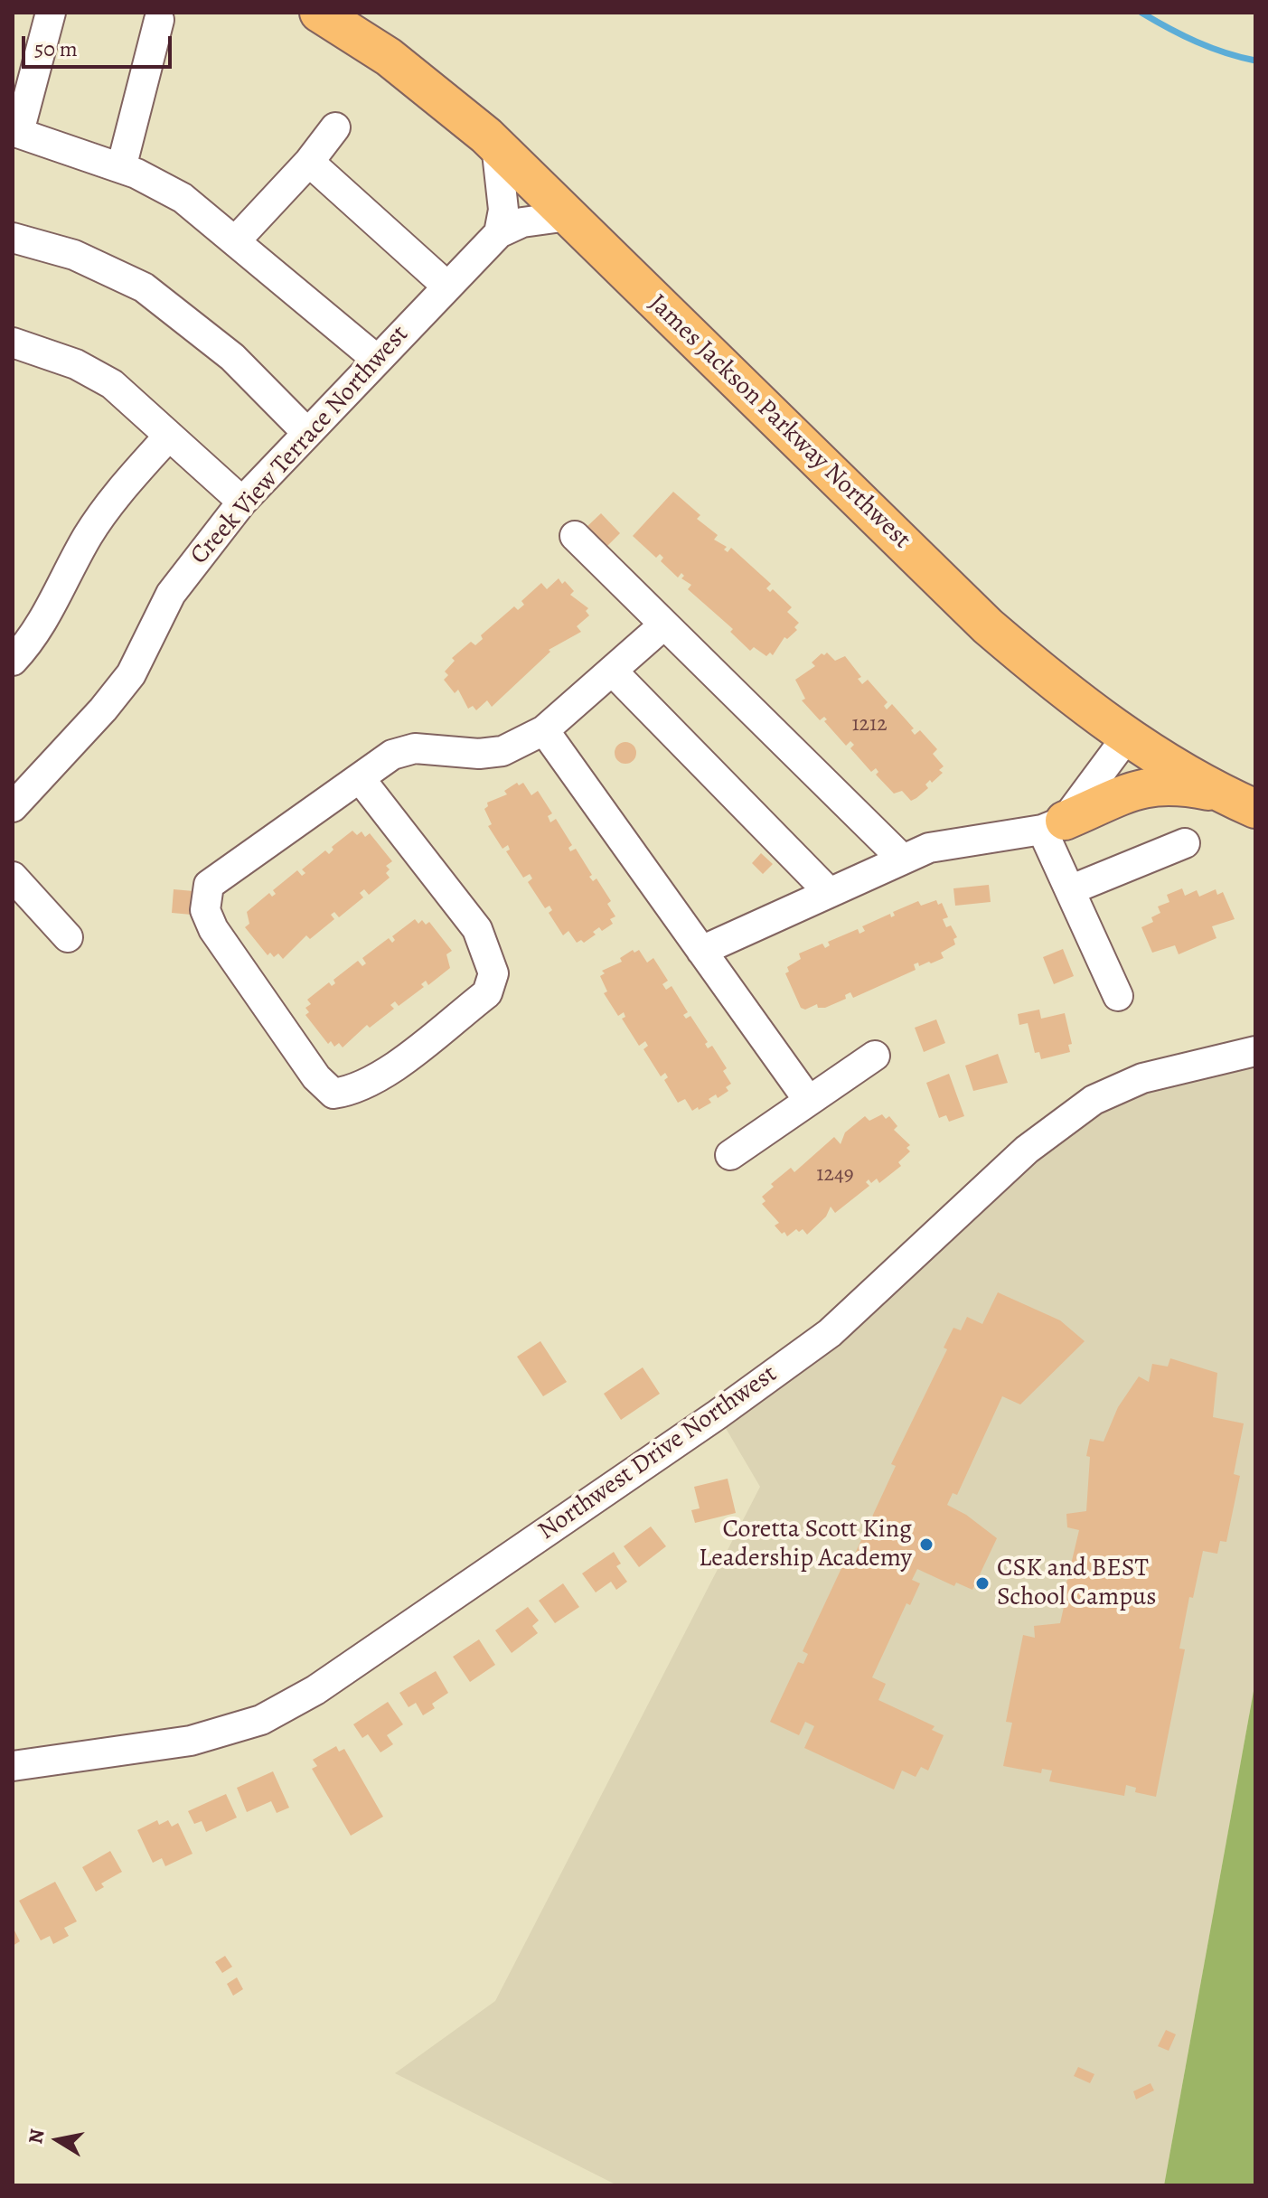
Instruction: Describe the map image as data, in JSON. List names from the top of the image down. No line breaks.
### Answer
{"streets":{"main road":["James Jackson Parkway Northwest"],"street":["Creek View Terrace Northwest","Northwest Drive Northwest"]},"crossings":[["James Jackson Parkway Northwest","Creek View Terrace Northwest"]],"places":["Coretta Scott King Leadership Academy","CSK and BEST School Campus"],"house_numbers":["1212","1249"],"scale_bar":"50 m","north":"left"}
